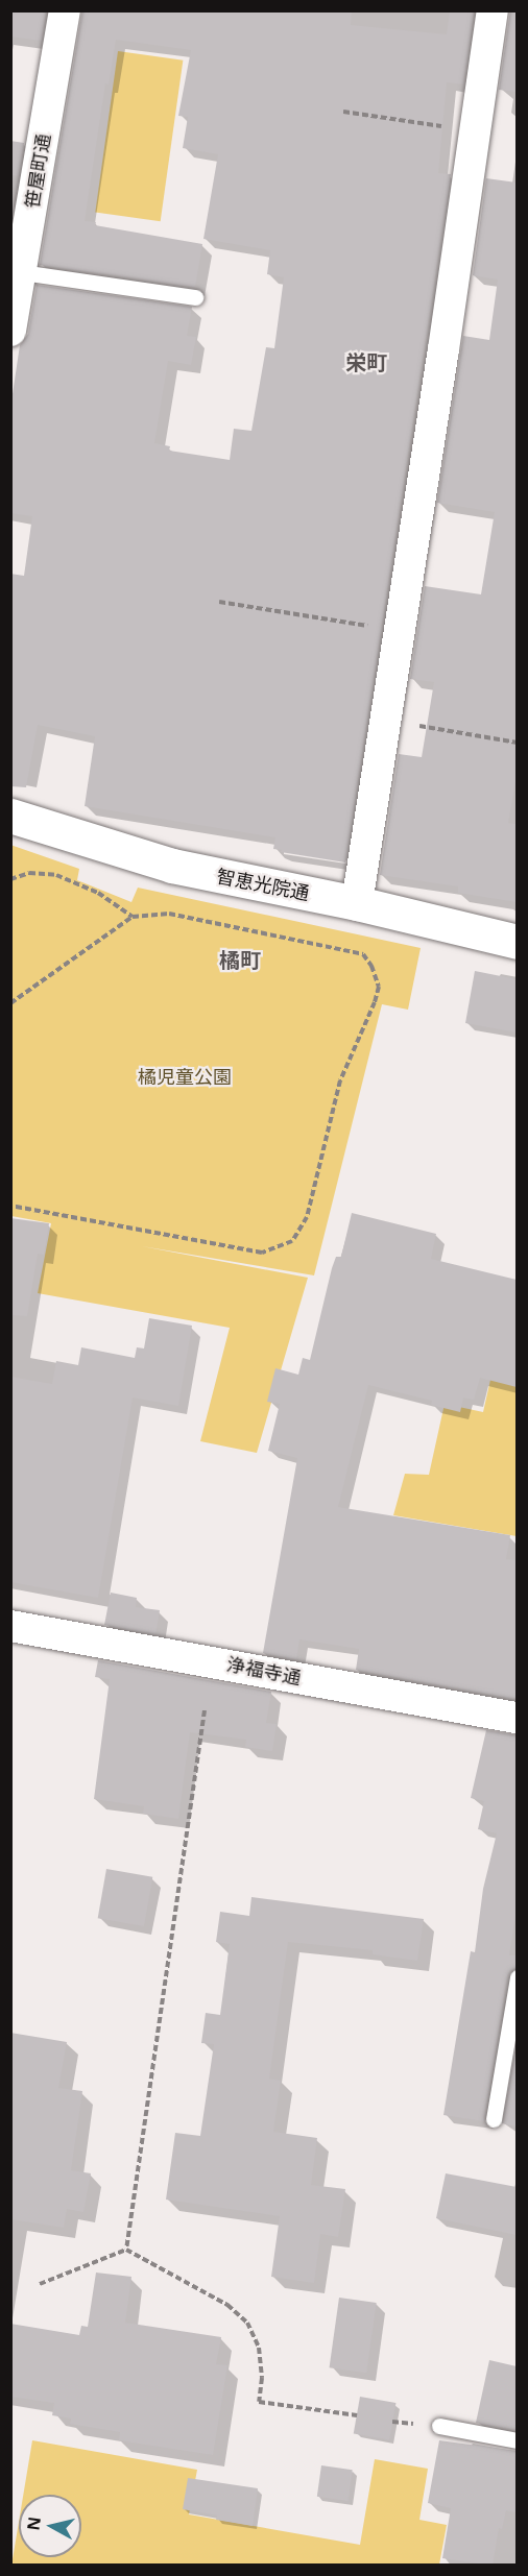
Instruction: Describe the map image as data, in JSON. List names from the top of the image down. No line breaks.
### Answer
{"streets":{"street":["笹屋町通","智恵光院通","浄福寺通"]},"districts":["栄町","橘町"],"parks":["橘児童公園"],"north":"left"}
